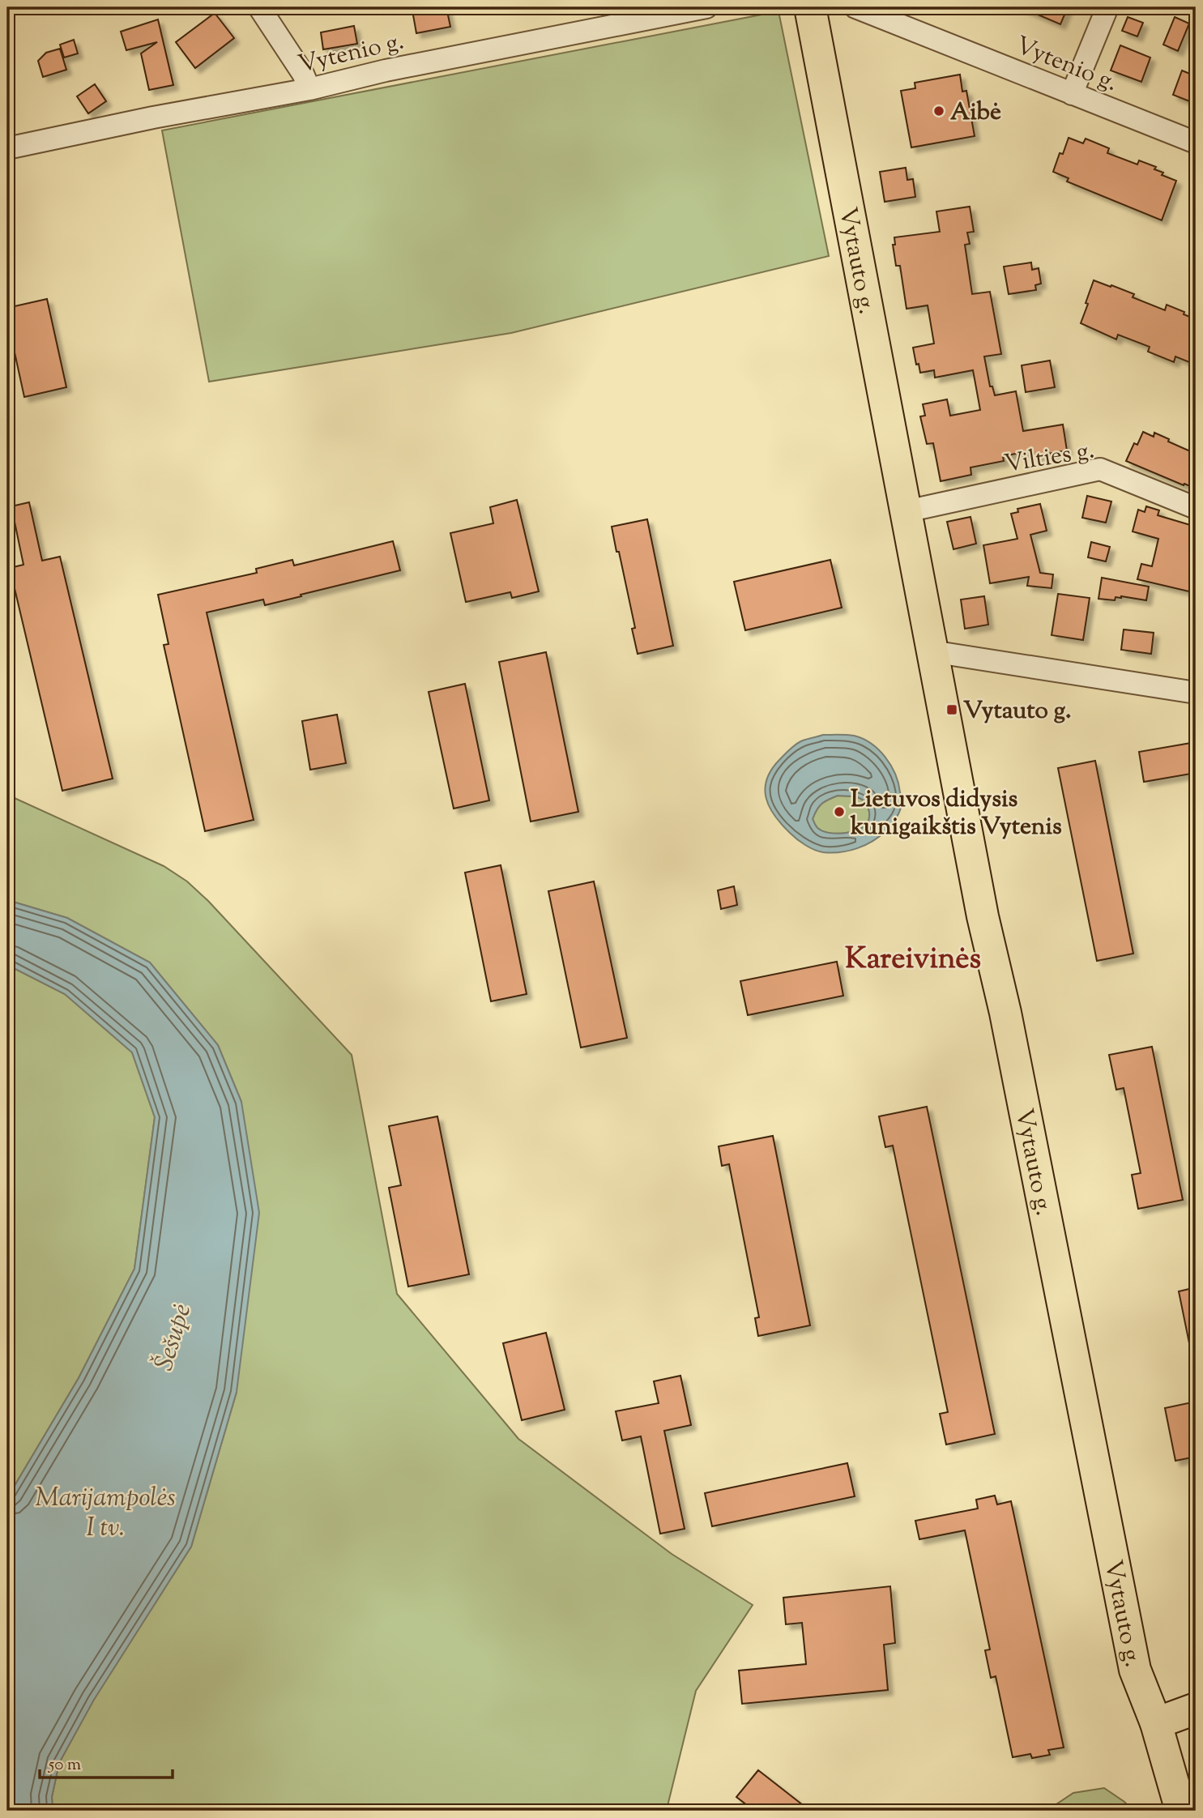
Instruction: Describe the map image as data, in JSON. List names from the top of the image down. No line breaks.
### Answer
{"streets":{"main road":["Vytauto g."],"street":["Vytenio g.","Vilties g."]},"crossings":[["Vytauto g.","Vilties g."]],"districts":["Kareivinės"],"water":["Šešupė","Marijampolės I tv."],"places":{"other":["Aibė","Lietuvos didysis kunigaikštis Vytenis"],"transit":["Vytauto g."]},"scale_bar":"50 m"}
